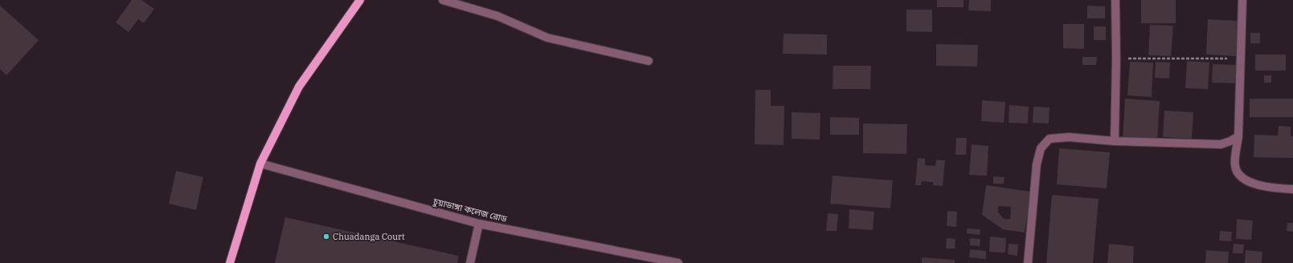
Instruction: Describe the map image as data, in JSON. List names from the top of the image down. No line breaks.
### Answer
{"streets":{"street":["চুয়াডাঙ্গা কলেজ রোড"]},"places":["Chuadanga Court"]}
